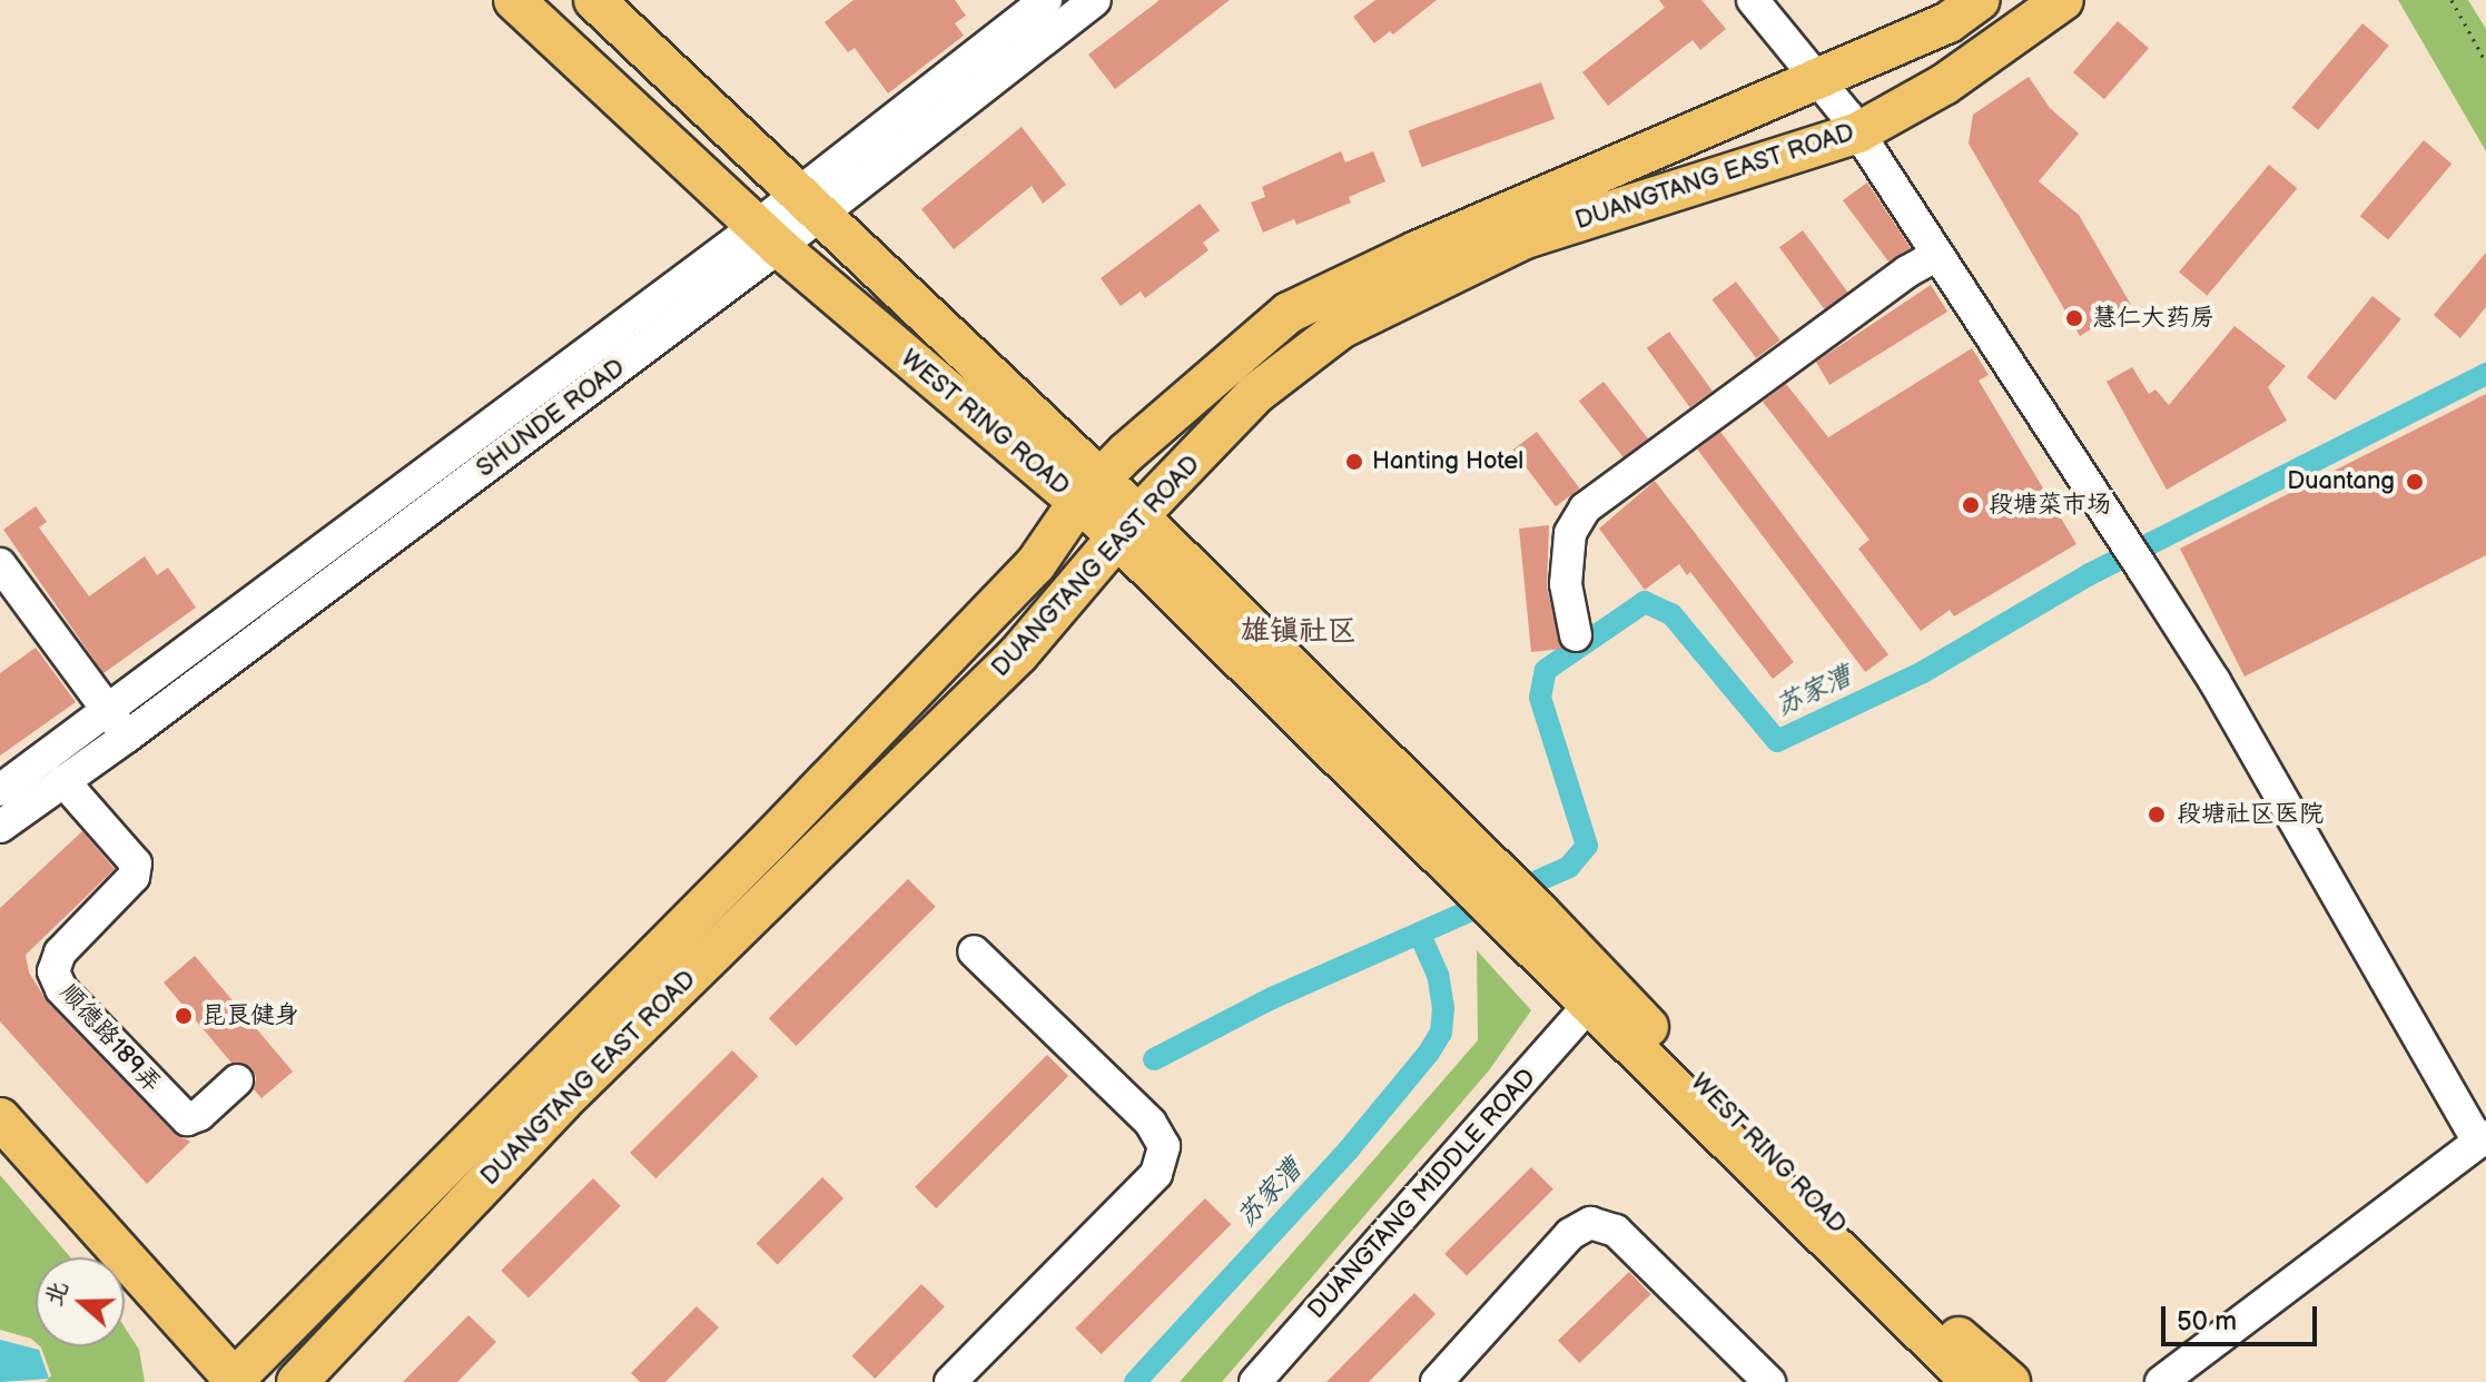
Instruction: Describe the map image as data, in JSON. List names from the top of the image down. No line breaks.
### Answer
{"streets":{"main road":["DUANGTANG EAST ROAD","WEST RING ROAD"],"street":["SHUNDE ROAD","顺德路189弄","DUANGTANG MIDDLE ROAD"]},"crossings":[["DUANGTANG EAST ROAD","WEST RING ROAD"],["SHUNDE ROAD","WEST RING ROAD"],["SHUNDE ROAD","顺德路189弄"],["WEST RING ROAD","DUANGTANG MIDDLE ROAD"]],"districts":["雄镇社区"],"water":["苏家漕"],"places":["慧仁大药房","Hanting Hotel","Duantang","段塘菜市场","段塘社区医院","昆良健身"],"scale_bar":"50 m","north":"left"}
